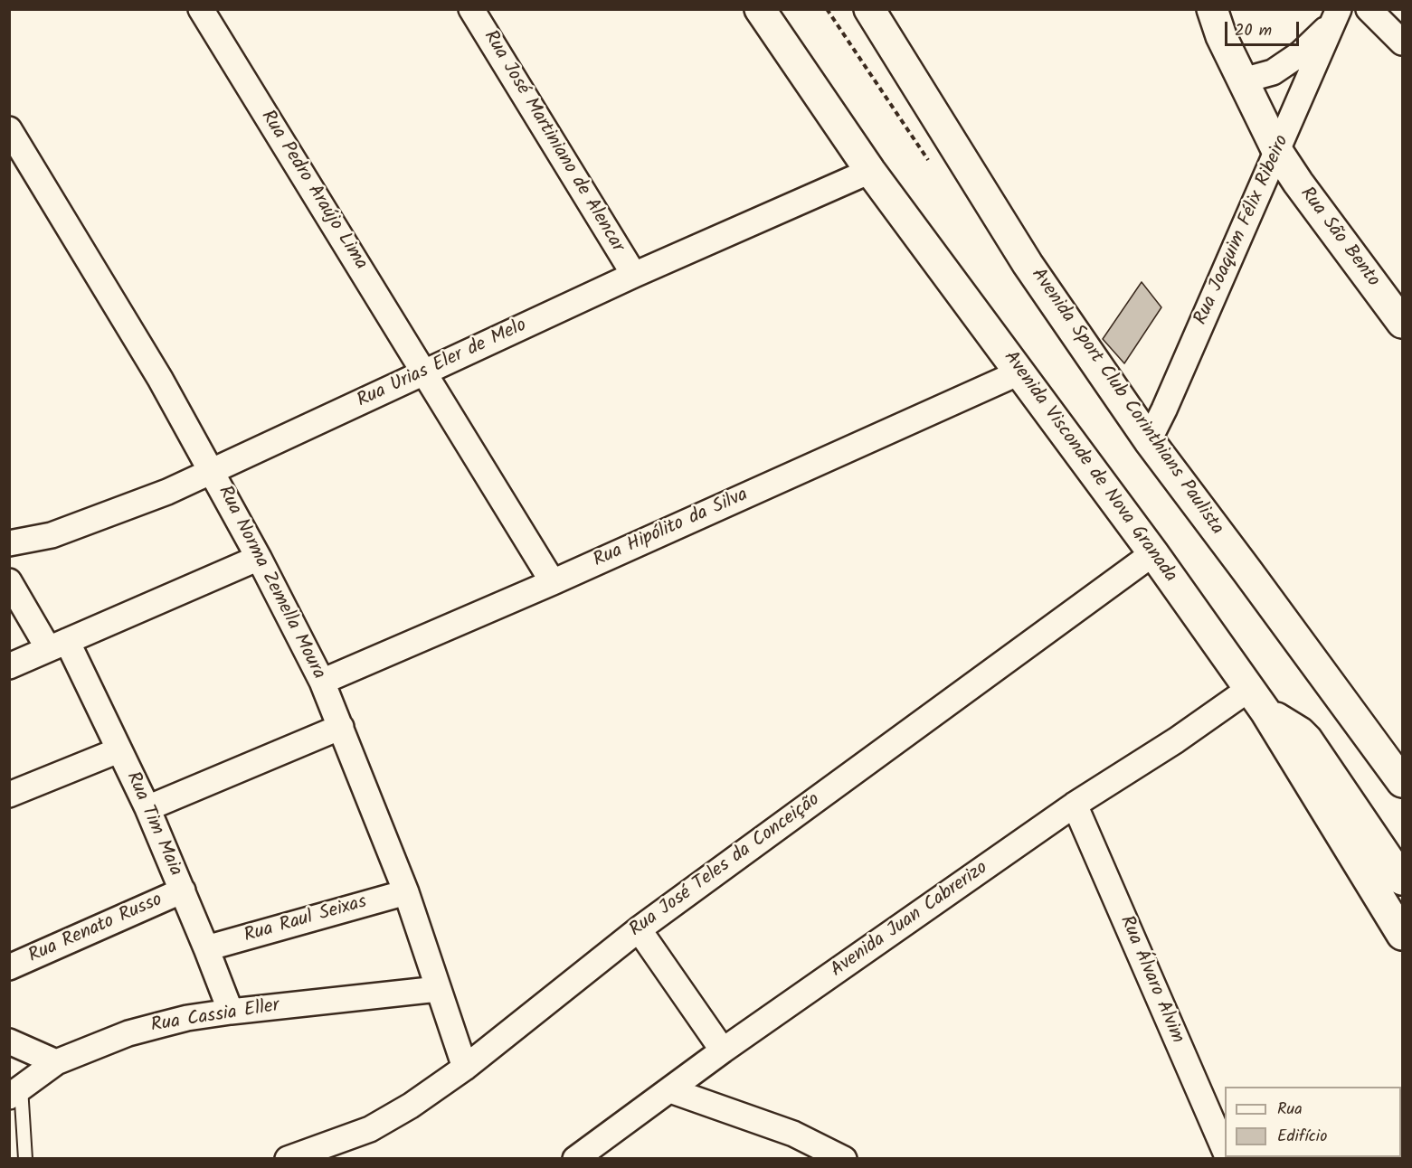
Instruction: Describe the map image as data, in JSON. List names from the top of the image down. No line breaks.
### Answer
{"streets":{"main road":["Rua São Bento","Avenida Sport Club Corinthians Paulista","Avenida Visconde de Nova Granada"],"street":["Rua José Martiniano de Alencar","Rua Pedro Araújo Lima","Rua Joaquim Félix Ribeiro","Rua Urias Eler de Melo","Rua Hipólito da Silva","Rua Norma Zemella Moura","Rua Tim Maia","Rua José Teles da Conceição","Rua Raul Seixas","Avenida Juan Cabrerizo","Rua Renato Russo","Rua Álvaro Alvim","Rua Cassia Eller"]},"crossings":[["Rua José Martiniano de Alencar","Rua Urias Eler de Melo"],["Rua Pedro Araújo Lima","Rua Urias Eler de Melo"],["Rua Pedro Araújo Lima","Rua Hipólito da Silva"],["Rua Joaquim Félix Ribeiro","Rua São Bento"],["Rua Joaquim Félix Ribeiro","Avenida Sport Club Corinthians Paulista"],["Rua Urias Eler de Melo","Avenida Visconde de Nova Granada"],["Rua Urias Eler de Melo","Rua Norma Zemella Moura"],["Avenida Visconde de Nova Granada","Rua Hipólito da Silva"],["Avenida Visconde de Nova Granada","Rua José Teles da Conceição"],["Avenida Visconde de Nova Granada","Avenida Juan Cabrerizo"],["Rua Hipólito da Silva","Rua Norma Zemella Moura"],["Rua Norma Zemella Moura","Rua José Teles da Conceição"],["Rua Norma Zemella Moura","Rua Raul Seixas"],["Rua Norma Zemella Moura","Rua Cassia Eller"],["Rua Tim Maia","Rua Raul Seixas"],["Rua Tim Maia","Rua Renato Russo"],["Rua Tim Maia","Rua Cassia Eller"],["Avenida Juan Cabrerizo","Rua Álvaro Alvim"]],"legend":["Rua","Edifício"],"scale_bar":"20 m"}
